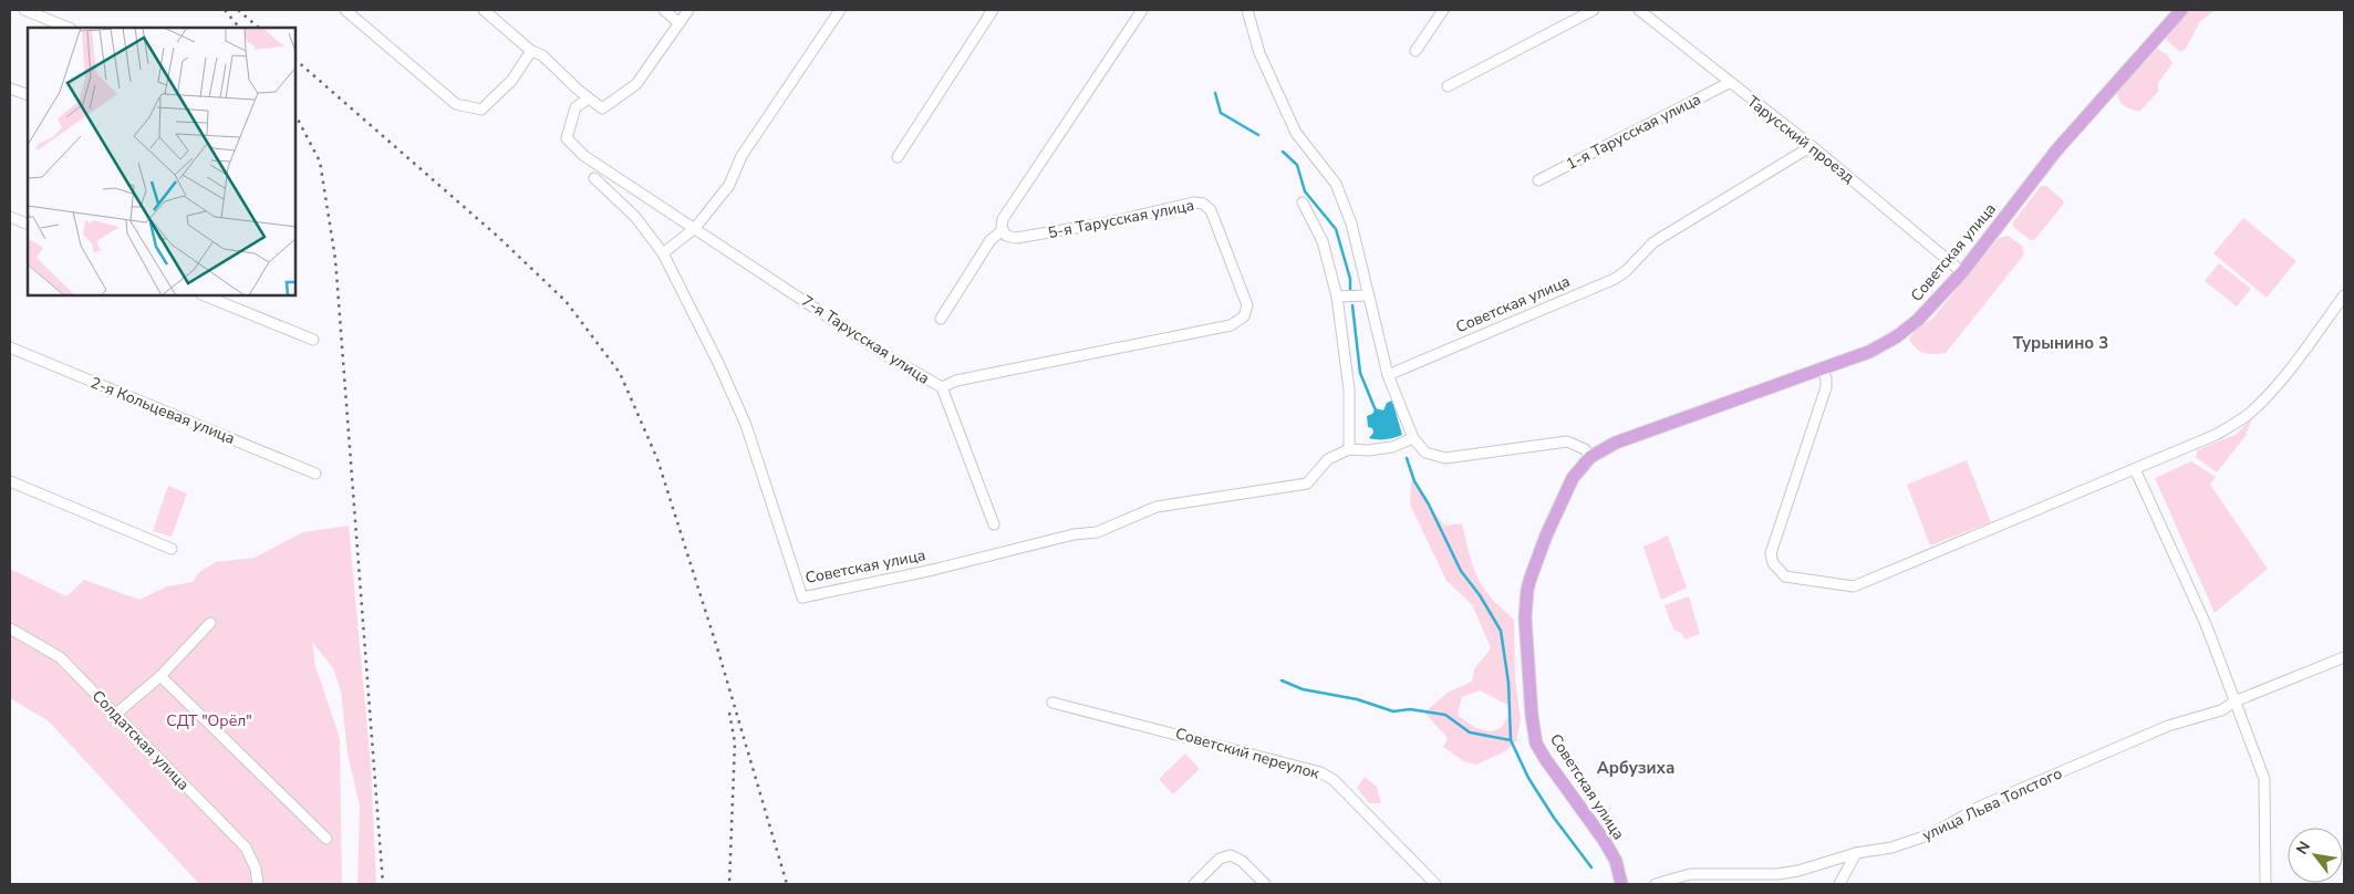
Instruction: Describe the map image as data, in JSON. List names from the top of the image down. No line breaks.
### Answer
{"streets":{"main road":["Советская улица"],"street":["1-я Тарусская улица","Тарусский проезд","5-я Тарусская улица","7-я Тарусская улица","2-я Кольцевая улица","Солдатская улица","Советский переулок","улица Льва Толстого"]},"crossings":[["1-я Тарусская улица","Тарусский проезд"],["Тарусский проезд","Советская улица"],["5-я Тарусская улица","7-я Тарусская улица"]],"districts":["Турынино 3","Арбузиха"],"parks":["СДТ \"Орёл\""],"north":"top left"}
